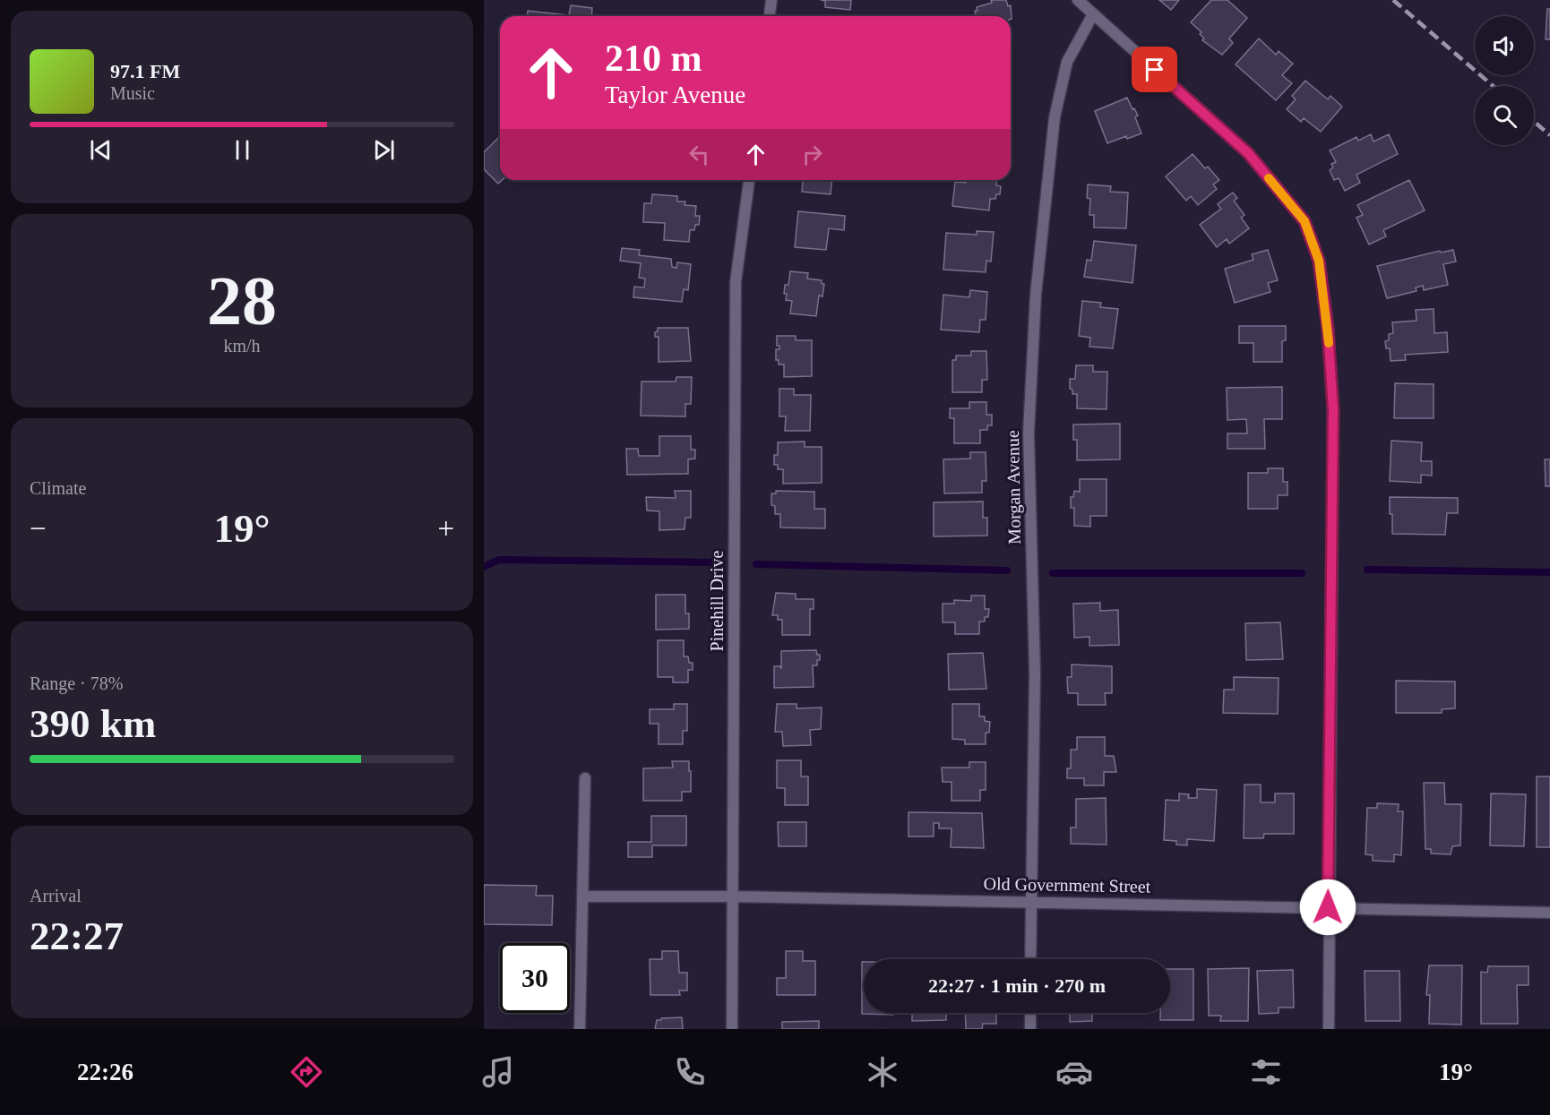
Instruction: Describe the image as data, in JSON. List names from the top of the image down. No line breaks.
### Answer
{"streets":{"street":["Morgan Avenue","Pinehill Drive","Old Government Street"]},"crossings":[["Morgan Avenue","Old Government Street"],["Pinehill Drive","Old Government Street"]],"page":{"turn":["210 m","Taylor Avenue"],"song":["97.1 FM","Music"],"tile":[["28","km/h"],"Climate",["Range · 78%","390 km"],["Arrival","22:27"]],"heat":["−","19°","+"],"limit":"30","trip":"22:27 · 1 min · 270 m","tabs":["22:26","19°"]}}
